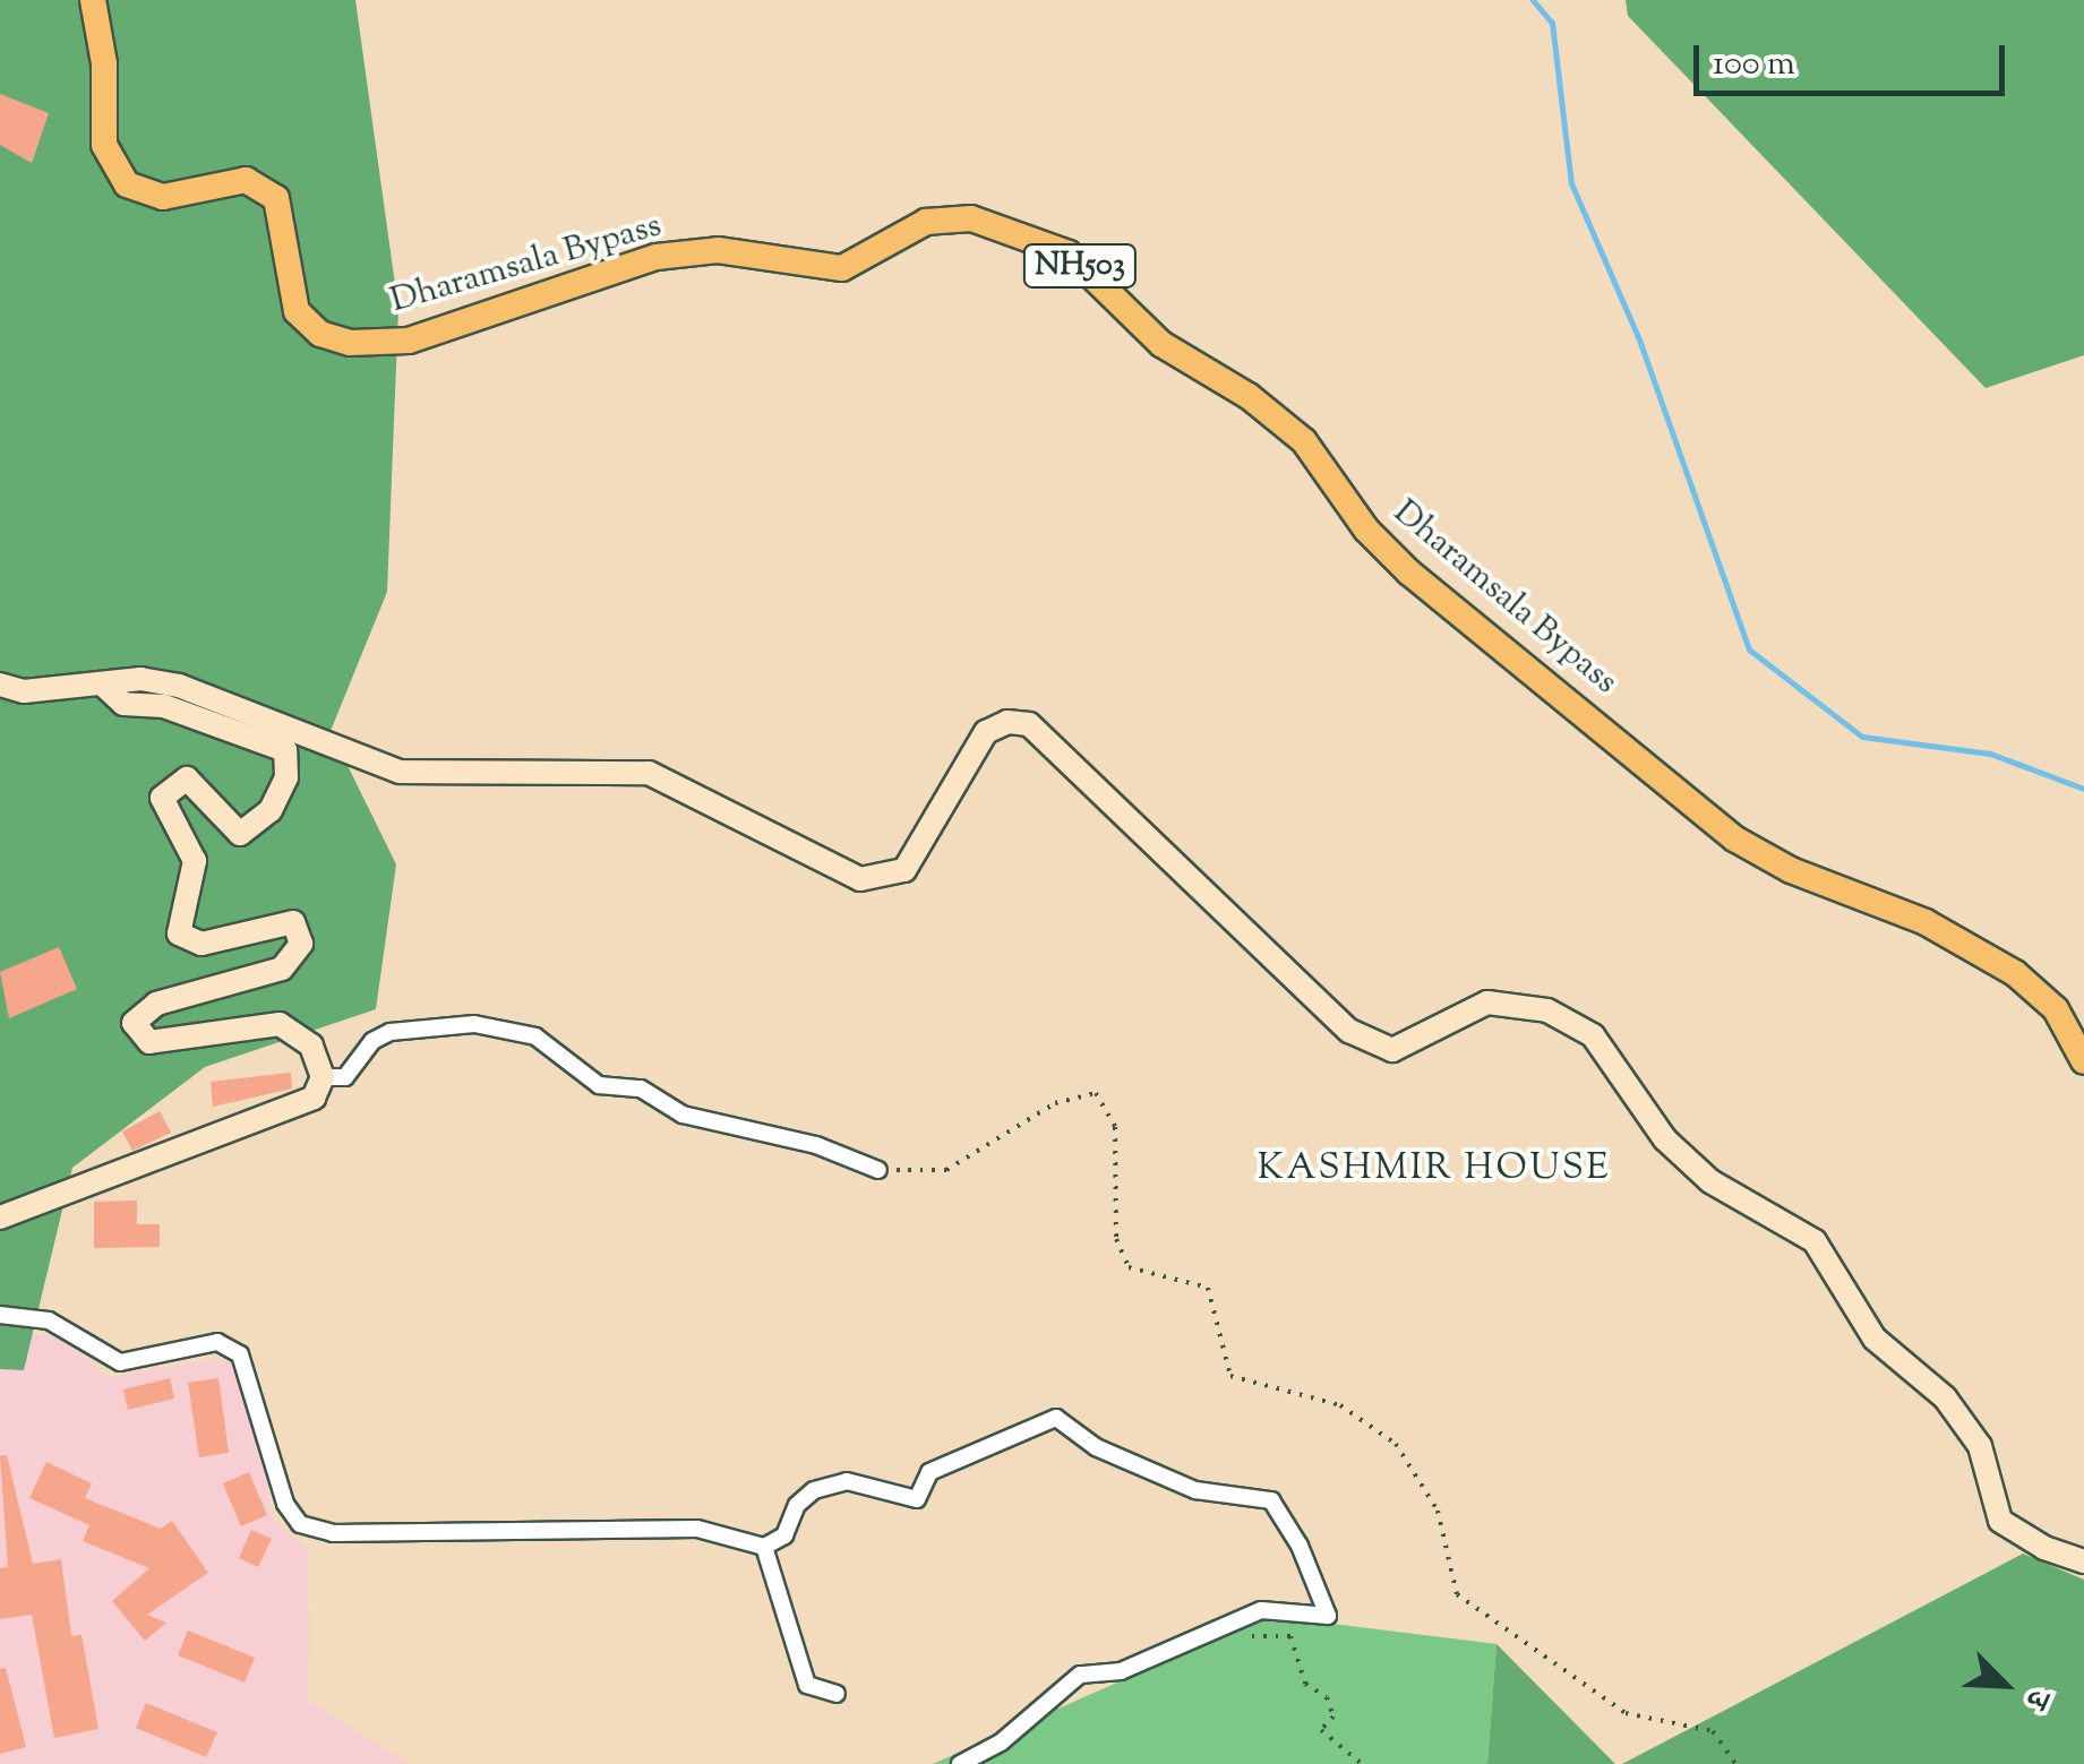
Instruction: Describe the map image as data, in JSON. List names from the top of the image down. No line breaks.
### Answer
{"streets":{"main road":["Dharamsala Bypass","NH503"]},"districts":["KASHMIR HOUSE"],"scale_bar":"100 m","north":"bottom right"}
